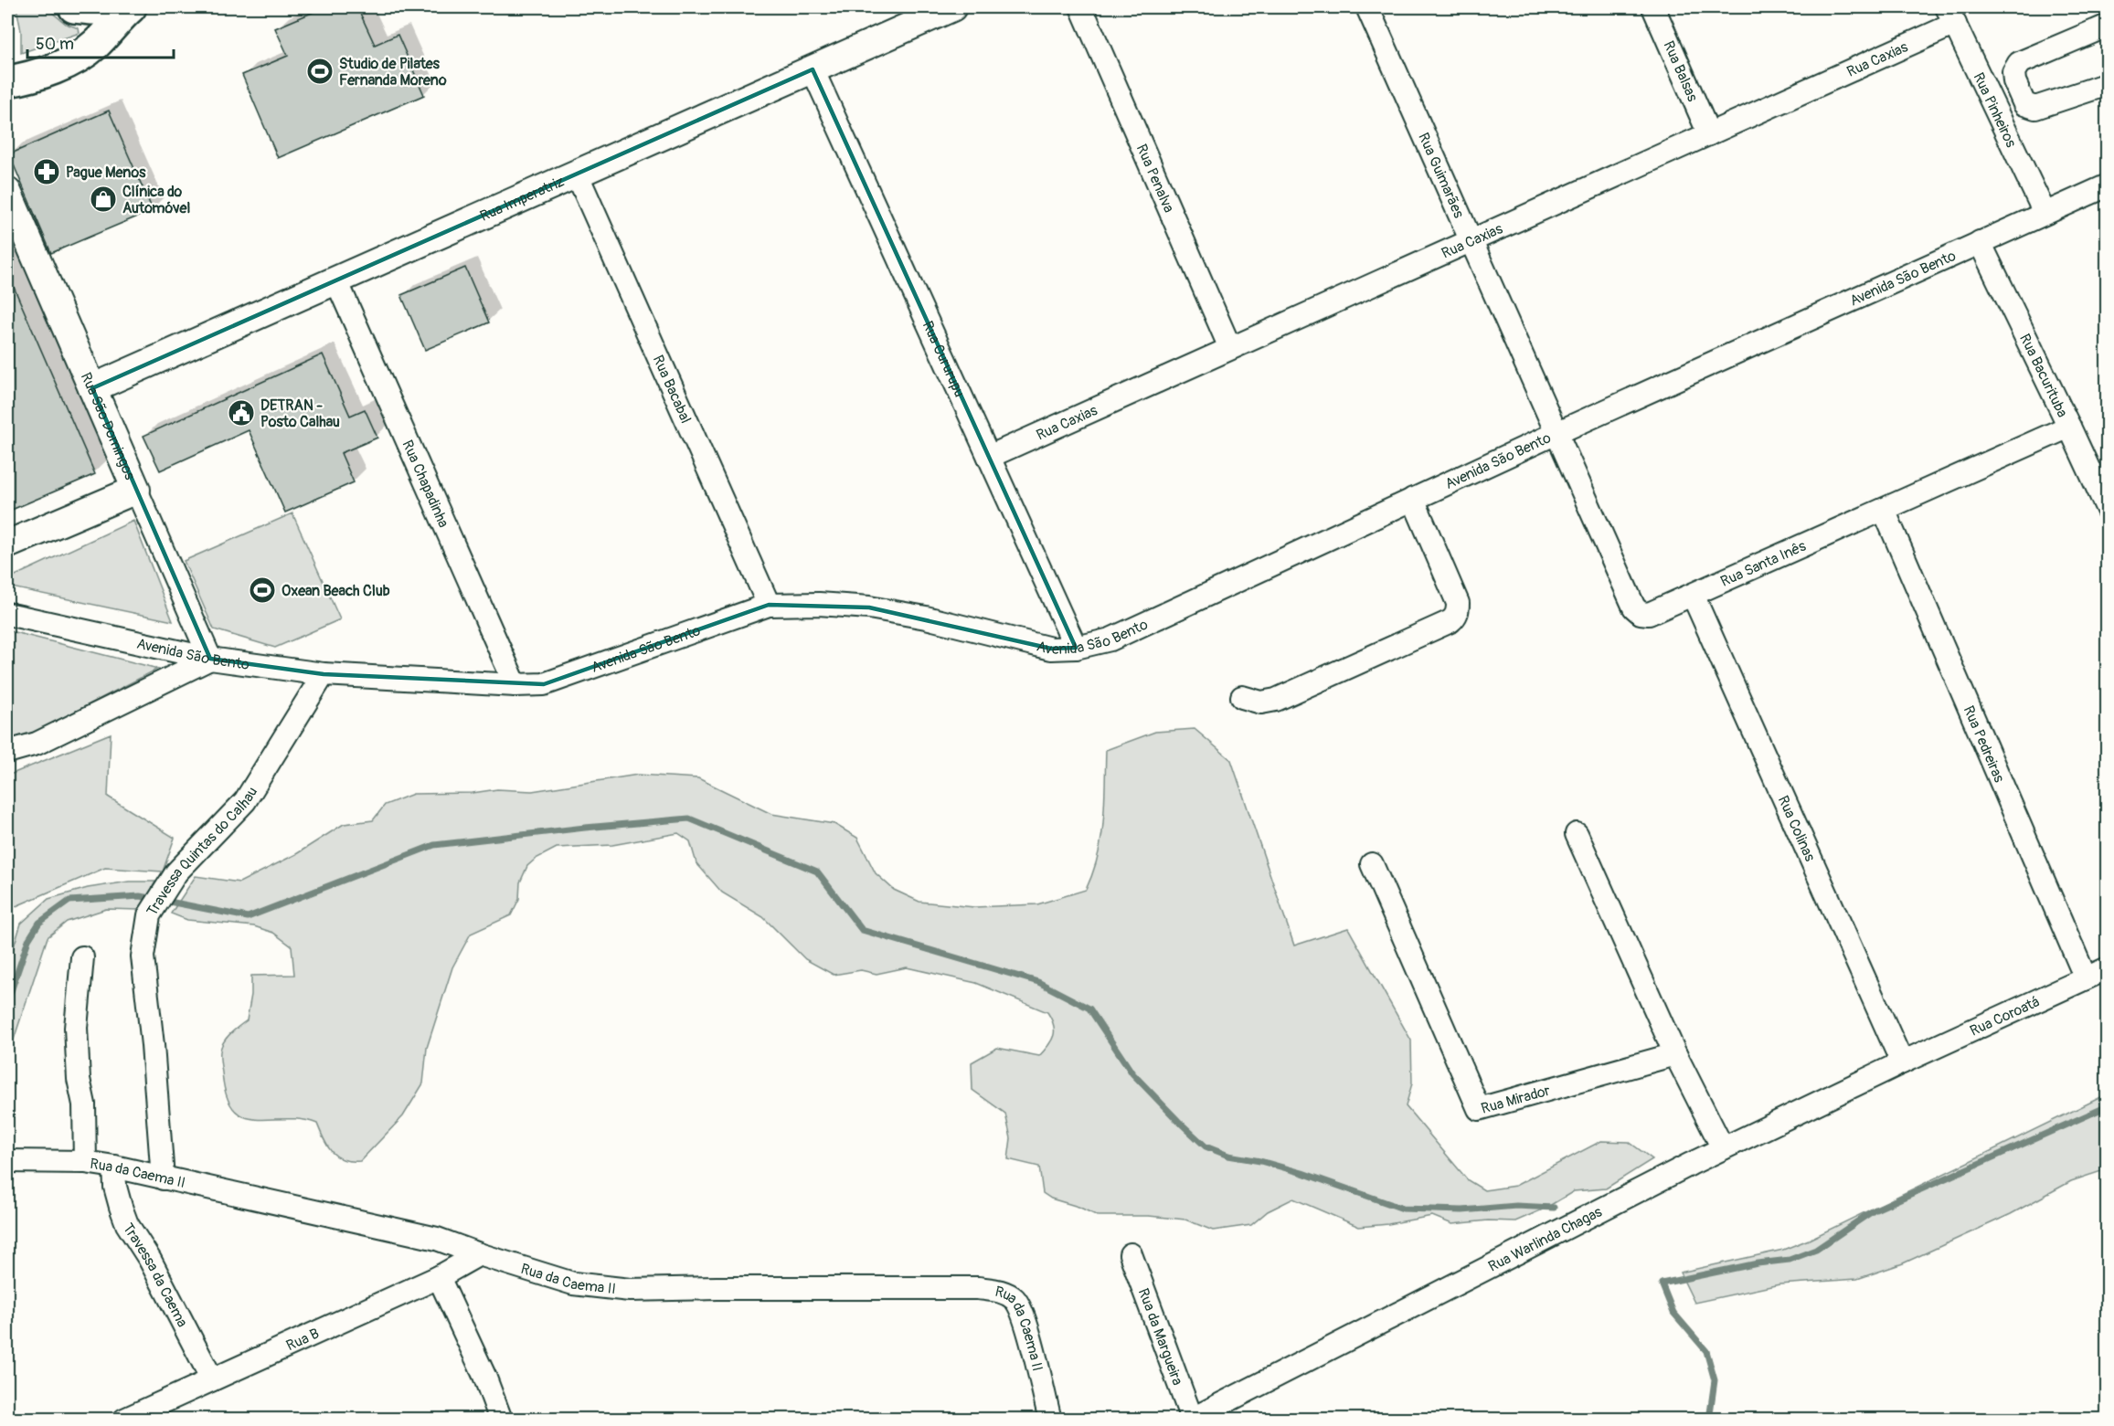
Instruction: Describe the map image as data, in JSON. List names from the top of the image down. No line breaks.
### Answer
{"streets":{"street":["Rua Caxias","Rua Balsas","Rua Pinheiros","Rua Guimarães","Rua Penalva","Rua Imperatriz","Avenida São Bento","Rua Cururupu","Rua Bacurituba","Rua Bacabal","Rua São Domingos","Rua Chapadinha","Rua Santa Inês","Rua Pedreiras","Rua Colinas","Travessa Quintas do Calhau","Rua Coroatá","Rua Mirador","Rua da Caema II","Rua Warlinda Chagas","Travessa da Caema","Rua da Margueira","Rua B"]},"crossings":[["Rua Caxias","Rua Balsas"],["Rua Caxias","Rua Pinheiros"],["Rua Caxias","Rua Guimarães"],["Rua Caxias","Rua Penalva"],["Rua Caxias","Rua Cururupu"],["Rua Pinheiros","Avenida São Bento"],["Rua Guimarães","Avenida São Bento"],["Rua Guimarães","Rua Santa Inês"],["Rua Imperatriz","Rua Cururupu"],["Rua Imperatriz","Rua Bacabal"],["Rua Imperatriz","Rua São Domingos"],["Rua Imperatriz","Rua Chapadinha"],["Avenida São Bento","Rua Cururupu"],["Avenida São Bento","Rua Bacurituba"],["Avenida São Bento","Rua Bacabal"],["Avenida São Bento","Rua São Domingos"],["Avenida São Bento","Rua Chapadinha"],["Avenida São Bento","Rua Santa Inês"],["Avenida São Bento","Travessa Quintas do Calhau"],["Rua Bacurituba","Rua Santa Inês"],["Rua Santa Inês","Rua Pedreiras"],["Rua Santa Inês","Rua Colinas"],["Rua Pedreiras","Rua Coroatá"],["Rua Colinas","Rua Coroatá"],["Rua Colinas","Rua Warlinda Chagas"],["Travessa Quintas do Calhau","Rua da Caema II"],["Rua Coroatá","Rua Warlinda Chagas"],["Rua da Caema II","Travessa da Caema"],["Rua da Caema II","Rua B"],["Rua Warlinda Chagas","Rua da Margueira"],["Travessa da Caema","Rua B"]],"places":{"sports":["Studio de Pilates Fernanda Moreno","Oxean Beach Club"],"pharmacy":["Pague Menos"],"shop":["Clínica do Automóvel"],"public building":["DETRAN - Posto Calhau"]},"scale_bar":"50 m"}
